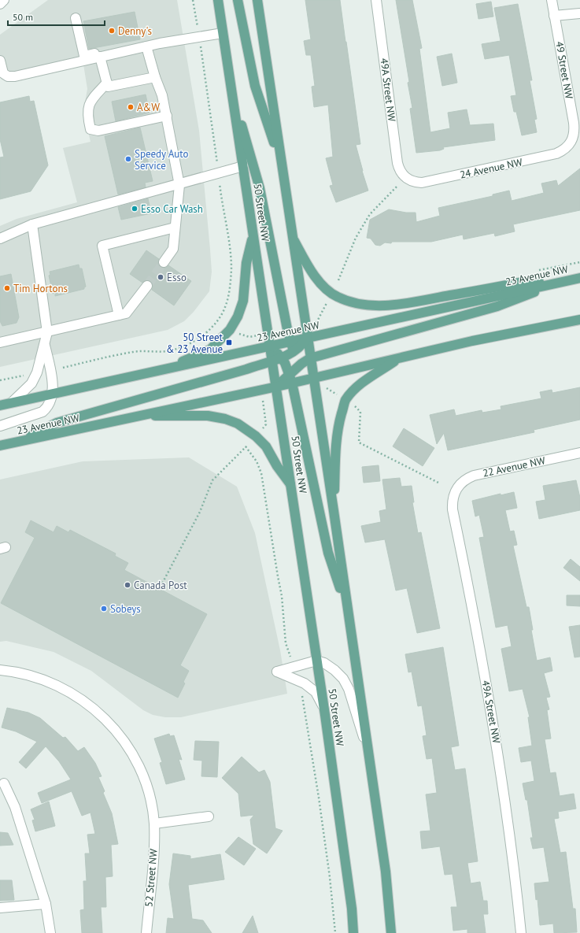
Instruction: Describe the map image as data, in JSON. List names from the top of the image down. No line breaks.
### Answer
{"streets":{"main road":["50 Street NW","23 Avenue NW"],"street":["49 Street NW","49A Street NW","24 Avenue NW","22 Avenue NW","52 Street NW"]},"crossings":[["49 Street NW","24 Avenue NW"],["49A Street NW","24 Avenue NW"],["49A Street NW","22 Avenue NW"],["50 Street NW","23 Avenue NW"]],"places":{"other":["Denny's","A&W","Speedy Auto Service","Esso Car Wash","Esso","Tim Hortons","Canada Post","Sobeys"],"transit":["50 Street & 23 Avenue"]},"scale_bar":"50 m"}
